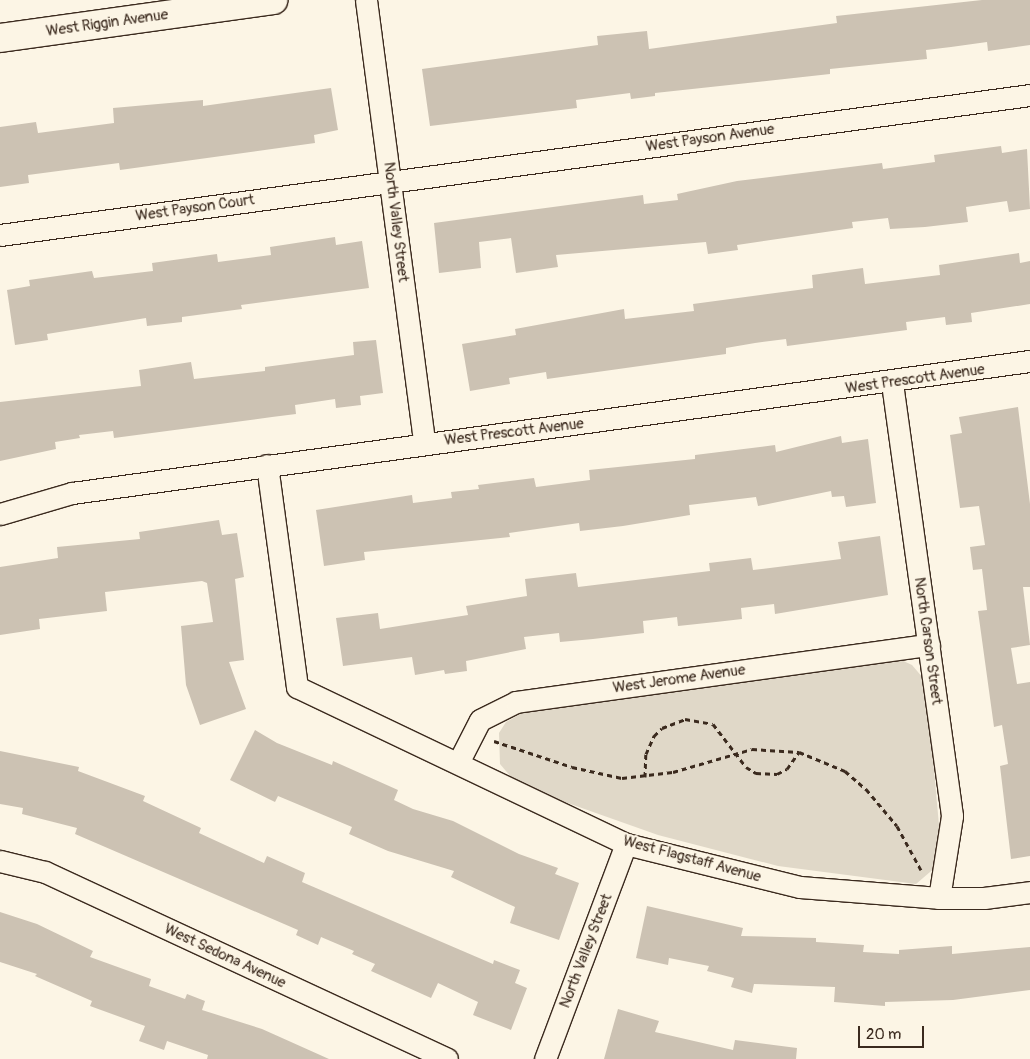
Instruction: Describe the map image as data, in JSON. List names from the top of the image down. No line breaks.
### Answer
{"streets":{"main road":["West Riggin Avenue"],"street":["West Payson Avenue","West Payson Court","North Valley Street","West Prescott Avenue","North Carson Street","West Jerome Avenue","West Flagstaff Avenue","West Sedona Avenue"]},"crossings":[["West Payson Avenue","West Payson Court"],["West Payson Avenue","North Valley Street"],["West Payson Court","North Valley Street"],["North Valley Street","West Prescott Avenue"],["North Valley Street","West Flagstaff Avenue"],["West Prescott Avenue","North Carson Street"],["West Prescott Avenue","West Flagstaff Avenue"],["North Carson Street","West Jerome Avenue"],["North Carson Street","West Flagstaff Avenue"],["West Jerome Avenue","West Flagstaff Avenue"]],"scale_bar":"20 m"}
